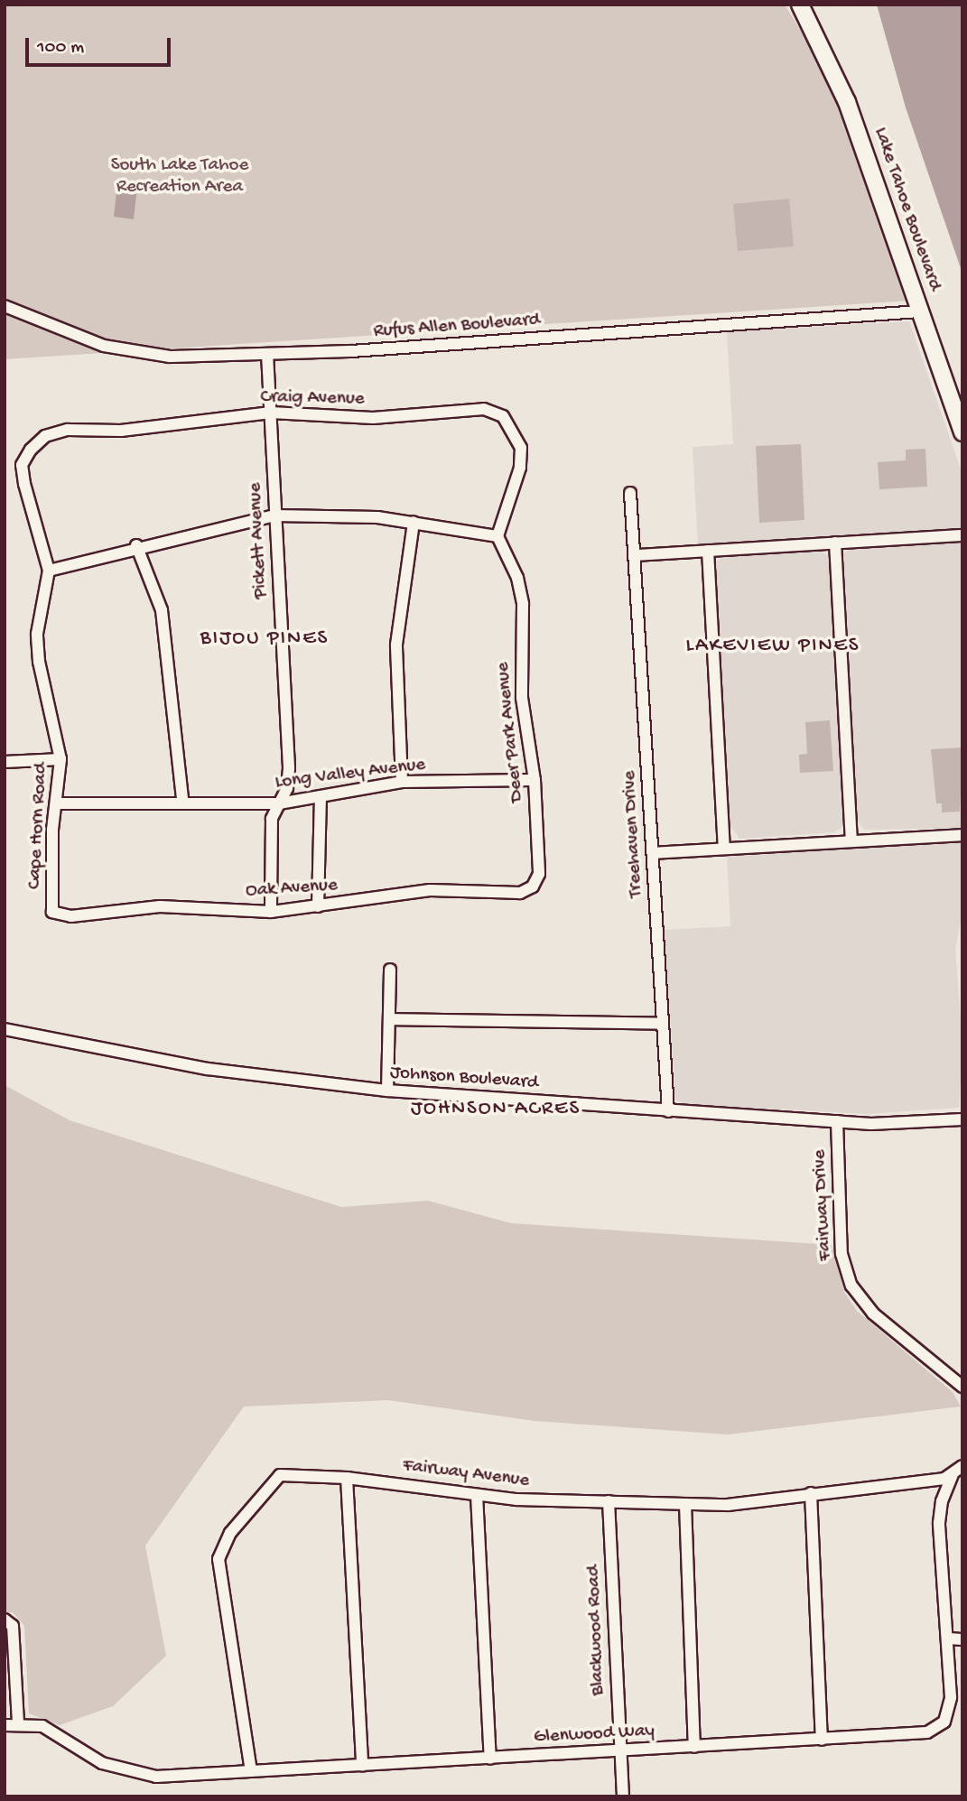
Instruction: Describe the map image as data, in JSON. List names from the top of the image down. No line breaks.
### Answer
{"streets":{"highway":["Lake Tahoe Boulevard"],"street":["Rufus Allen Boulevard","Craig Avenue","Pickett Avenue","Deer Park Avenue","Long Valley Avenue","Cape Horn Road","Treehaven Drive","Oak Avenue","Johnson Boulevard","Fairway Drive","Fairway Avenue","Blackwood Road","Glenwood Way"]},"crossings":[["Lake Tahoe Boulevard","Rufus Allen Boulevard"],["Rufus Allen Boulevard","Pickett Avenue"],["Craig Avenue","Pickett Avenue"],["Craig Avenue","Deer Park Avenue"],["Craig Avenue","Cape Horn Road"],["Pickett Avenue","Long Valley Avenue"],["Pickett Avenue","Oak Avenue"],["Deer Park Avenue","Long Valley Avenue"],["Deer Park Avenue","Oak Avenue"],["Long Valley Avenue","Cape Horn Road"],["Cape Horn Road","Oak Avenue"],["Treehaven Drive","Johnson Boulevard"],["Johnson Boulevard","Fairway Drive"],["Fairway Avenue","Blackwood Road"],["Fairway Avenue","Glenwood Way"],["Blackwood Road","Glenwood Way"]],"districts":["BIJOU PINES","LAKEVIEW PINES","JOHNSON ACRES"],"parks":["South Lake Tahoe Recreation Area"],"scale_bar":"100 m"}
